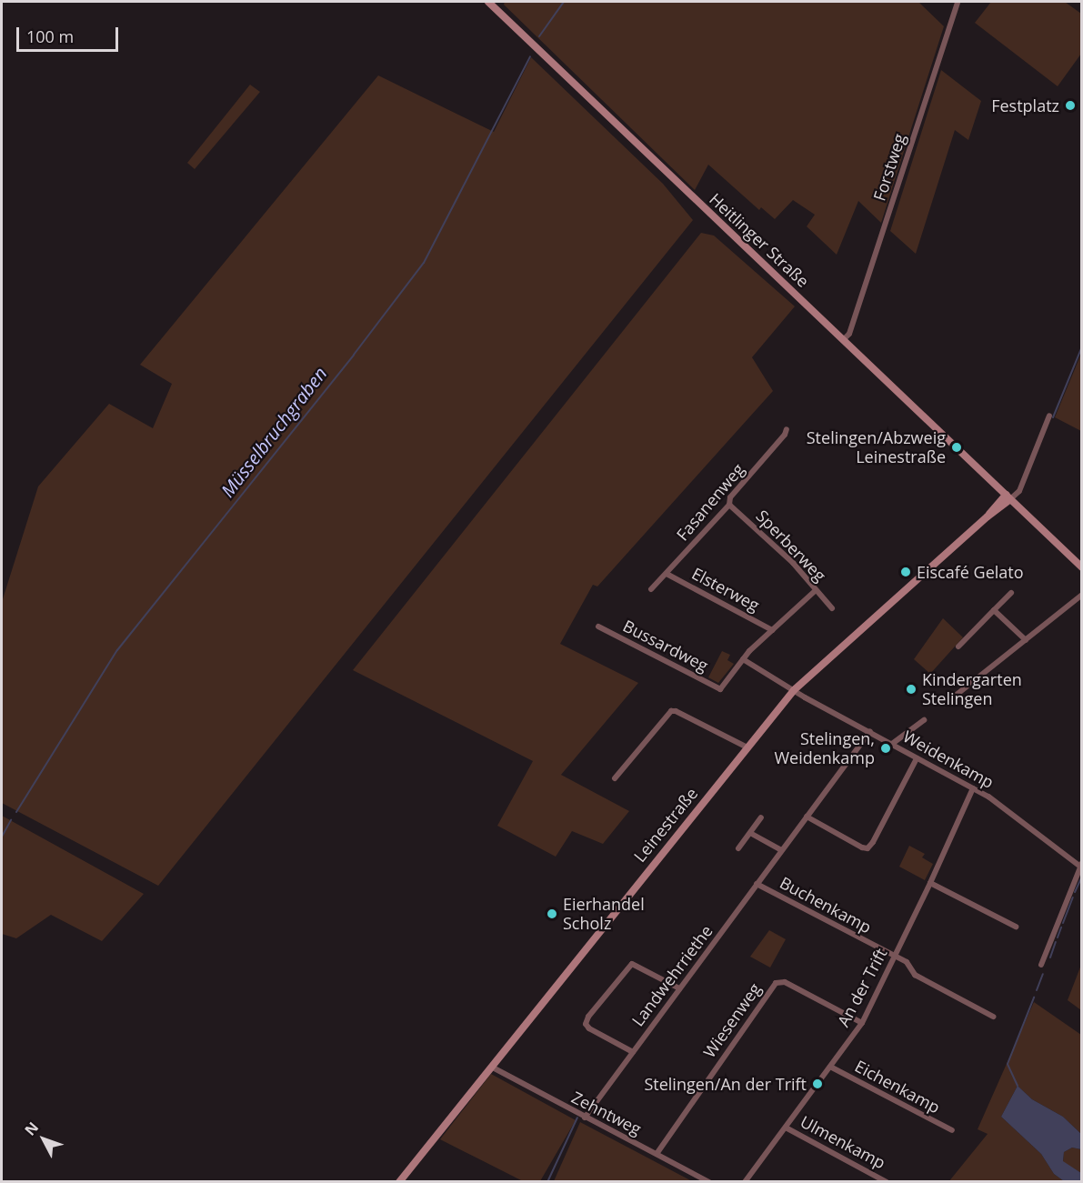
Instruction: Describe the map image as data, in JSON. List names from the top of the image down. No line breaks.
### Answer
{"streets":{"street":["Forstweg","Heitlinger Straße","Fasanenweg","Sperberweg","Elsterweg","Bussardweg","Weidenkamp","Leinestraße","Buchenkamp","Landwehrriethe","An der Trift","Wiesenweg","Eichenkamp","Zehntweg","Ulmenkamp"]},"crossings":[["Forstweg","Heitlinger Straße"],["Heitlinger Straße","Leinestraße"],["Fasanenweg","Sperberweg"],["Fasanenweg","Elsterweg"],["Bussardweg","Weidenkamp"],["Weidenkamp","Leinestraße"],["Weidenkamp","Landwehrriethe"],["Weidenkamp","An der Trift"],["Leinestraße","Zehntweg"],["Buchenkamp","Landwehrriethe"],["Buchenkamp","An der Trift"],["Landwehrriethe","Zehntweg"],["An der Trift","Wiesenweg"],["An der Trift","Eichenkamp"],["An der Trift","Ulmenkamp"],["Wiesenweg","Zehntweg"]],"water":["Müsselbruchgraben"],"places":["Festplatz","Stelingen/Abzweig Leinestraße","Eiscafé Gelato","Kindergarten Stelingen","Stelingen, Weidenkamp","Eierhandel Scholz","Stelingen/An der Trift"],"scale_bar":"100 m","north":"top left"}
